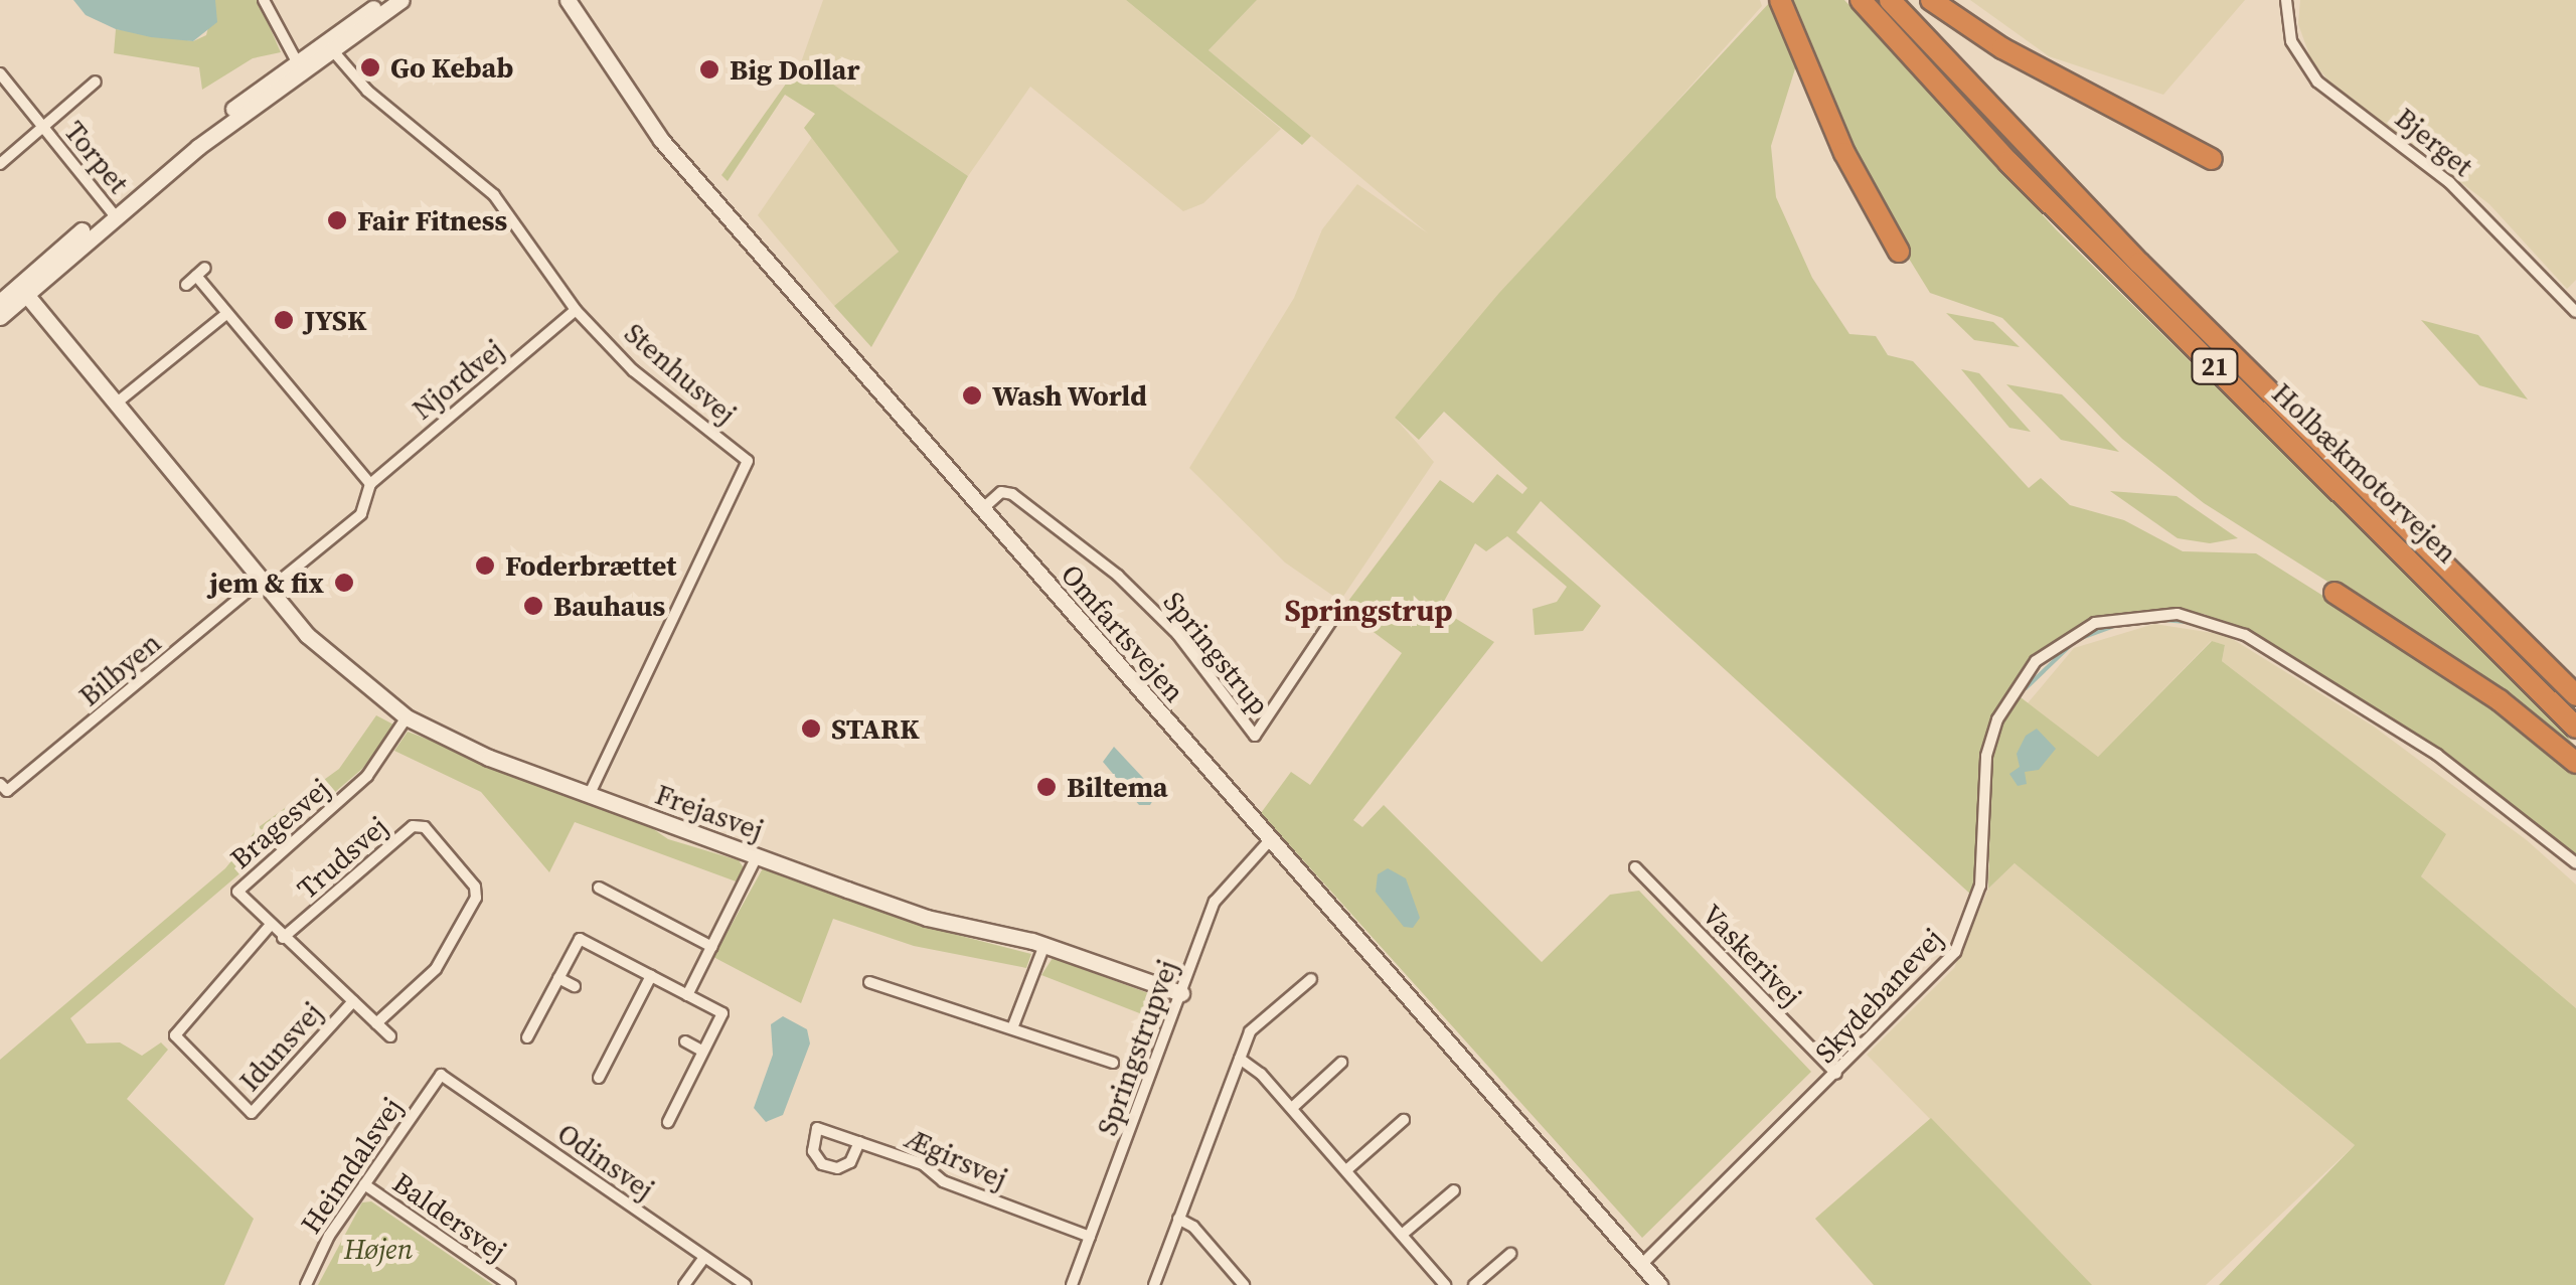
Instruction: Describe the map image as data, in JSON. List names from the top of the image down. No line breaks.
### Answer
{"streets":{"highway":["21","Holbækmotorvejen"],"street":["Bjerget","Torpet","Stenhusvej","Njordvej","Omfartsvejen","Springstrup","Bilbyen","Frejasvej","Bragesvej","Trudsvej","Vaskerivej","Skydebanevej","Idunsvej","Springstrupvej","Ægirsvej","Odinsvej","Heimdalsvej","Baldersvej"]},"crossings":[["Stenhusvej","Njordvej"],["Stenhusvej","Frejasvej"],["Omfartsvejen","Springstrup"],["Omfartsvejen","Skydebanevej"],["Omfartsvejen","Springstrupvej"],["Bilbyen","Frejasvej"],["Frejasvej","Bragesvej"],["Frejasvej","Springstrupvej"],["Bragesvej","Trudsvej"],["Bragesvej","Idunsvej"],["Vaskerivej","Skydebanevej"],["Springstrupvej","Ægirsvej"],["Odinsvej","Heimdalsvej"],["Heimdalsvej","Baldersvej"]],"districts":["Springstrup"],"parks":["Højen"],"places":["Go Kebab","Big Dollar","Fair Fitness","JYSK","Wash World","Foderbrættet","jem & fix","Bauhaus","STARK","Biltema"]}
